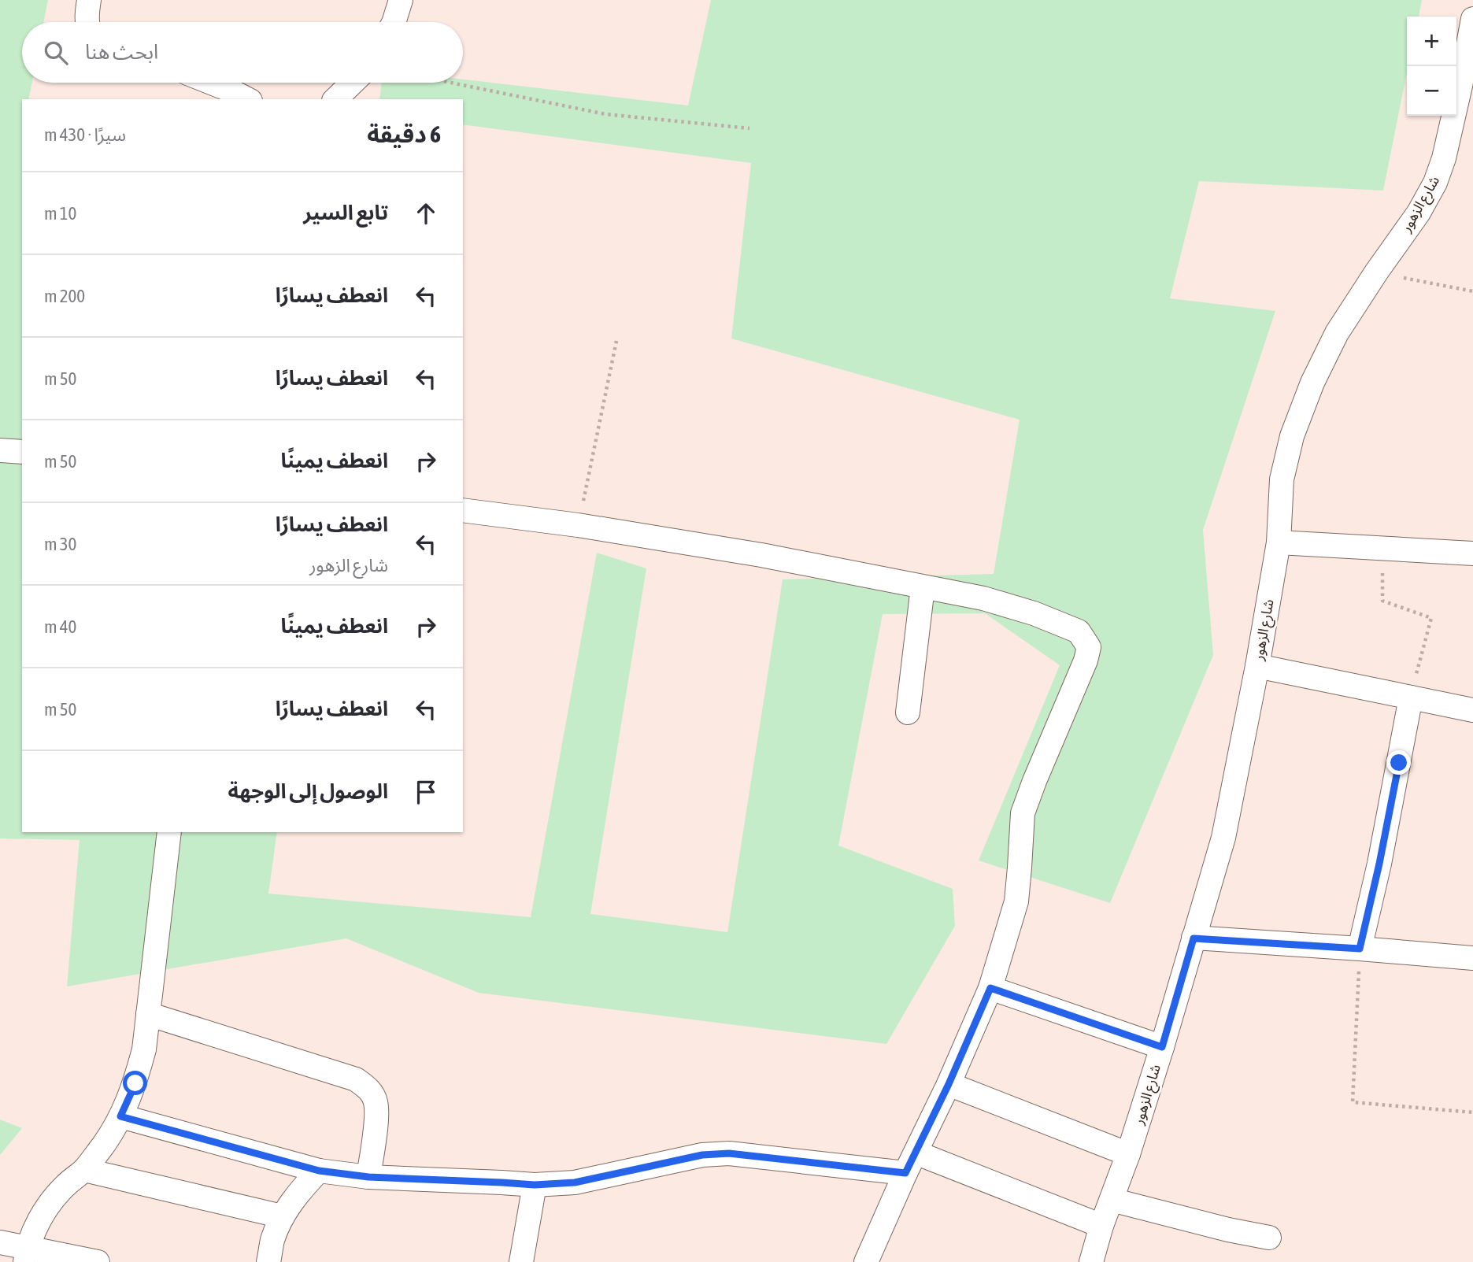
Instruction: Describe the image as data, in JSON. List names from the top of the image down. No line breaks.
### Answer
{"streets":{"street":["شارع الزهور"]},"page":{"map_buttons":["+","−"],"search":"ابحث هنا","heading":["6 دقيقة","سيرًا · 430 m"],"list":[["تابع السير","10 m"],["انعطف يسارًا","200 m"],["انعطف يسارًا","50 m"],["انعطف يمينًا","50 m"],["انعطف يسارًا","شارع الزهور","30 m"],["انعطف يمينًا","40 m"],["انعطف يسارًا","50 m"],"الوصول إلى الوجهة"]}}
